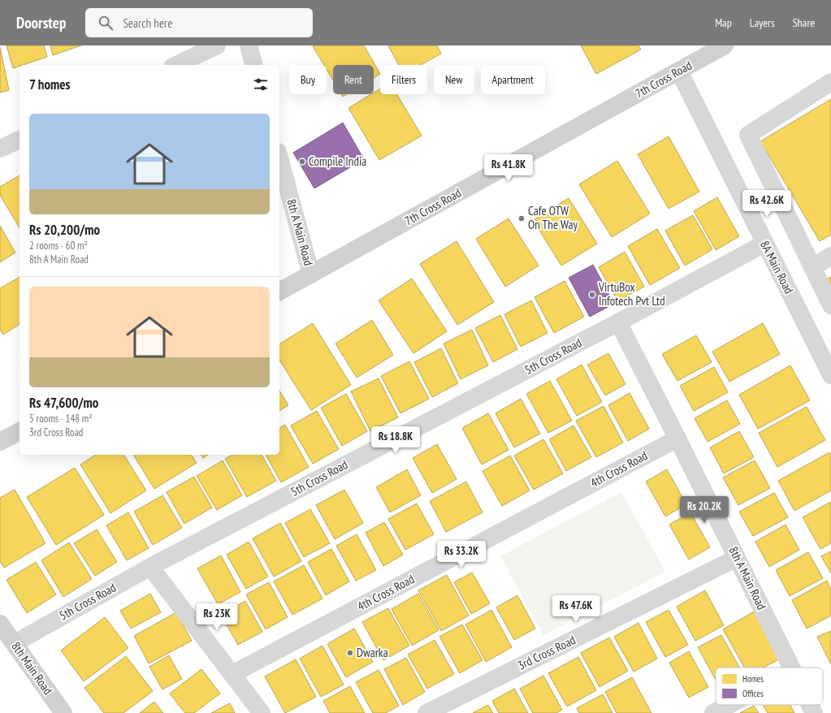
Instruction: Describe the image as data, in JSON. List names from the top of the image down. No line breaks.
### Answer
{"streets":{"street":["7th Cross Road","8th A Main Road","8A Main Road","5th Cross Road","4th Cross Road","3rd Cross Road","8th Main Road"]},"crossings":[["7th Cross Road","8th A Main Road"],["7th Cross Road","8A Main Road"],["8th A Main Road","5th Cross Road"],["8th A Main Road","4th Cross Road"],["8th A Main Road","3rd Cross Road"],["8A Main Road","5th Cross Road"],["5th Cross Road","8th Main Road"]],"places":["Compile India","Cafe OTW On The Way","VirtuBox Infotech Pvt Ltd","Dwarka"],"legend":["Homes","Offices"],"page":{"header":"Doorstep","search":"Search here","nav":["Map","Layers","Share"],"chip":["Buy","Rent","Filters","New","Apartment"],"heading":"7 homes","list":[{"name":"Rs 20,200/mo","note":"2 rooms · 60 m² · 8th A Main Road"},{"name":"Rs 47,600/mo","note":"5 rooms · 148 m² · 3rd Cross Road"}],"price":["Rs 41.8K","Rs 42.6K","Rs 18.8K","Rs 20.2K","Rs 33.2K","Rs 47.6K","Rs 23K"]}}
